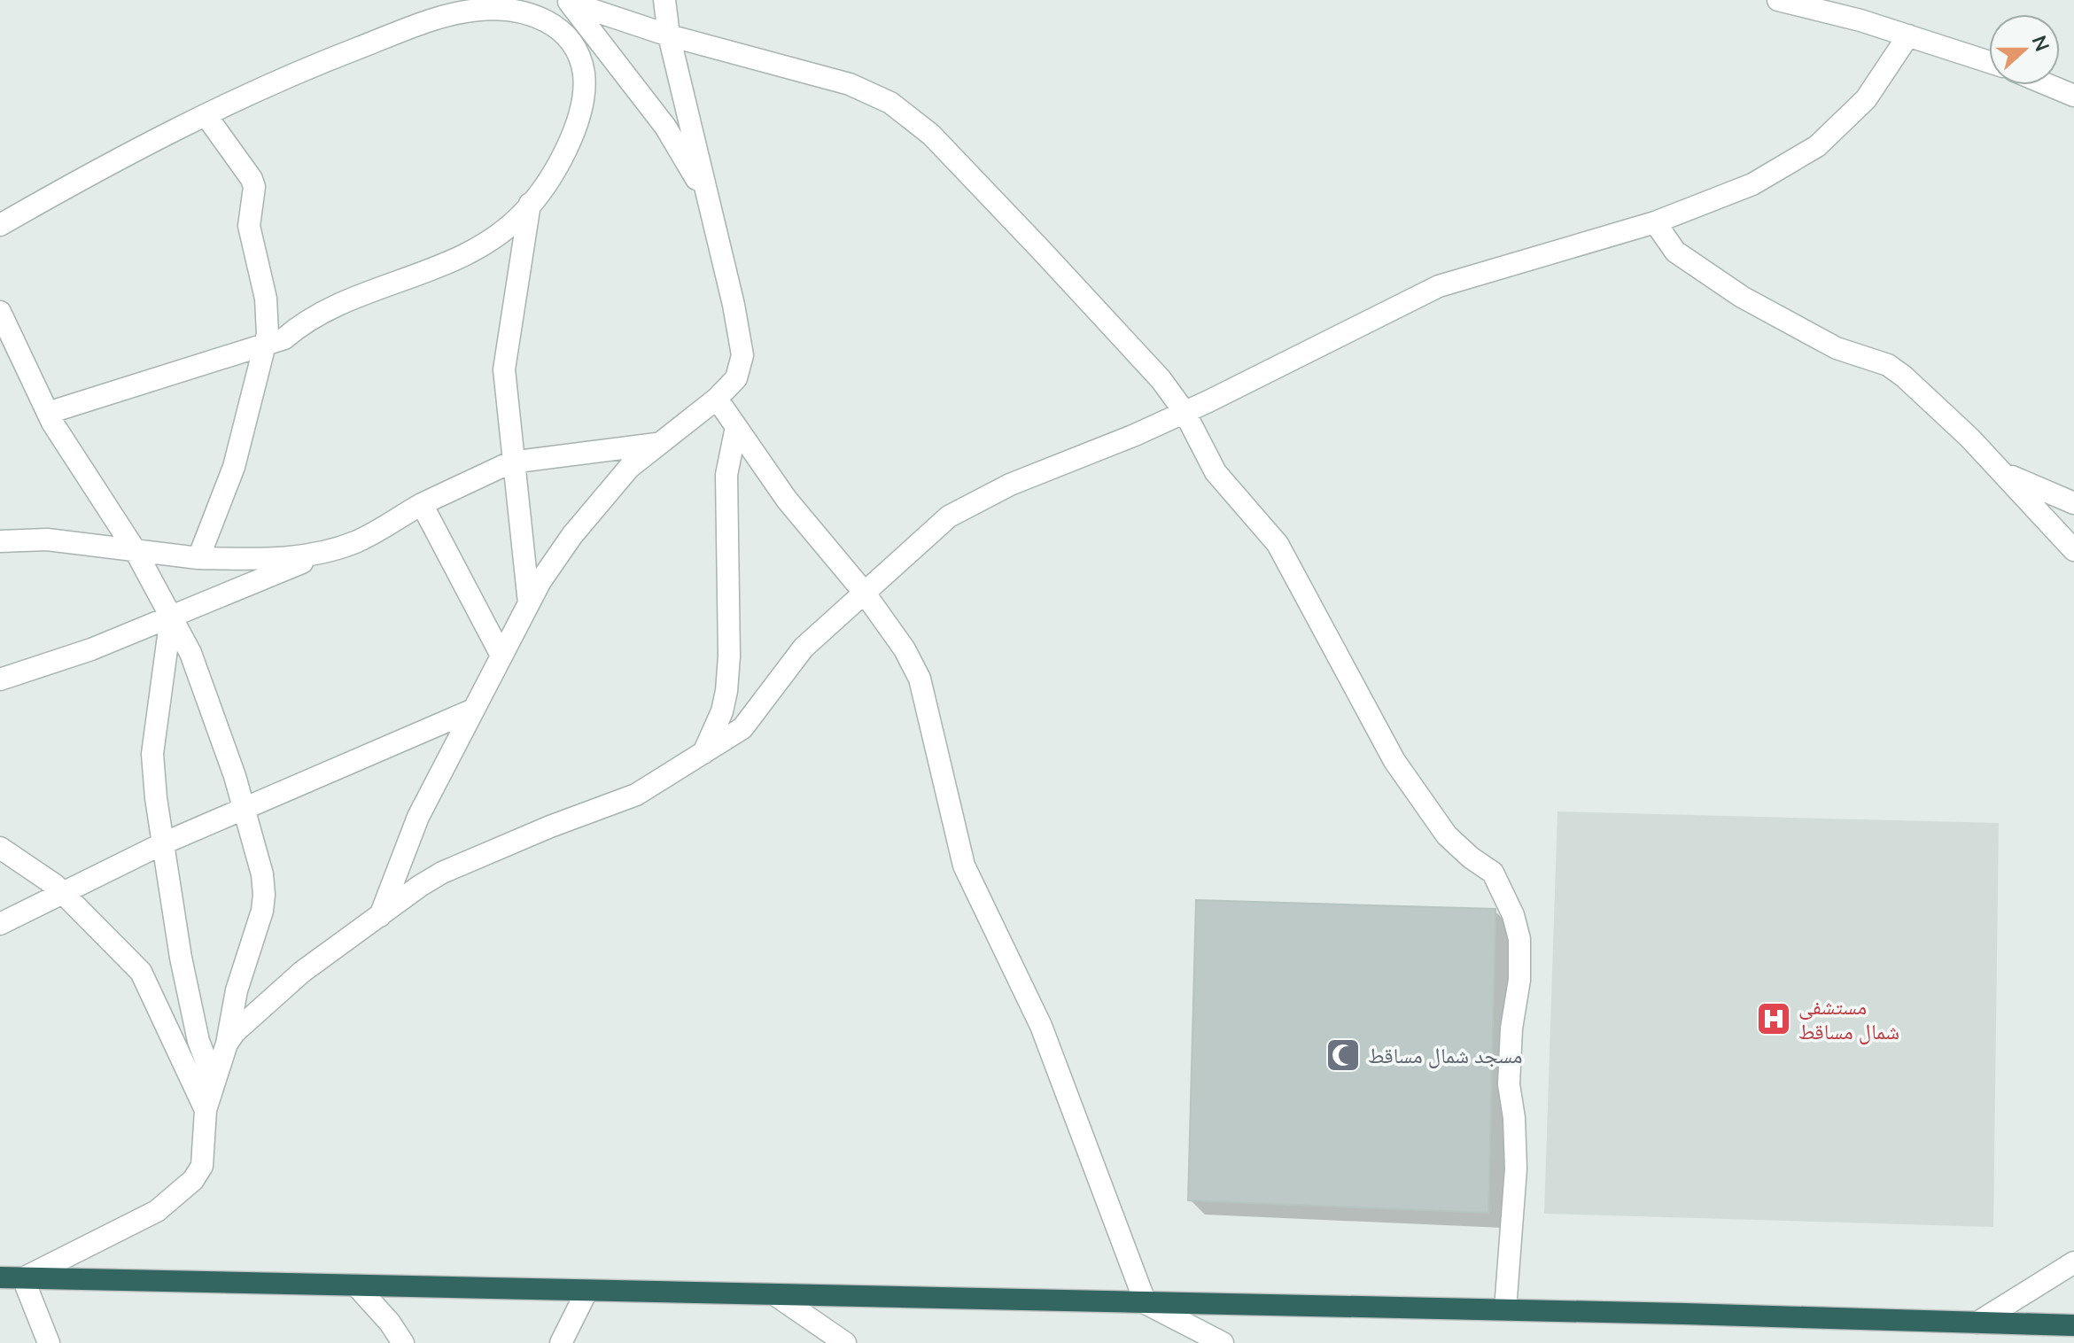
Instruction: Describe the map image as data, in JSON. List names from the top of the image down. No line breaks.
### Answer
{"places":{"hospital":["مستشفى شمال مساقط"],"mosque":["مسجد شمال مساقط"]},"north":"right"}
